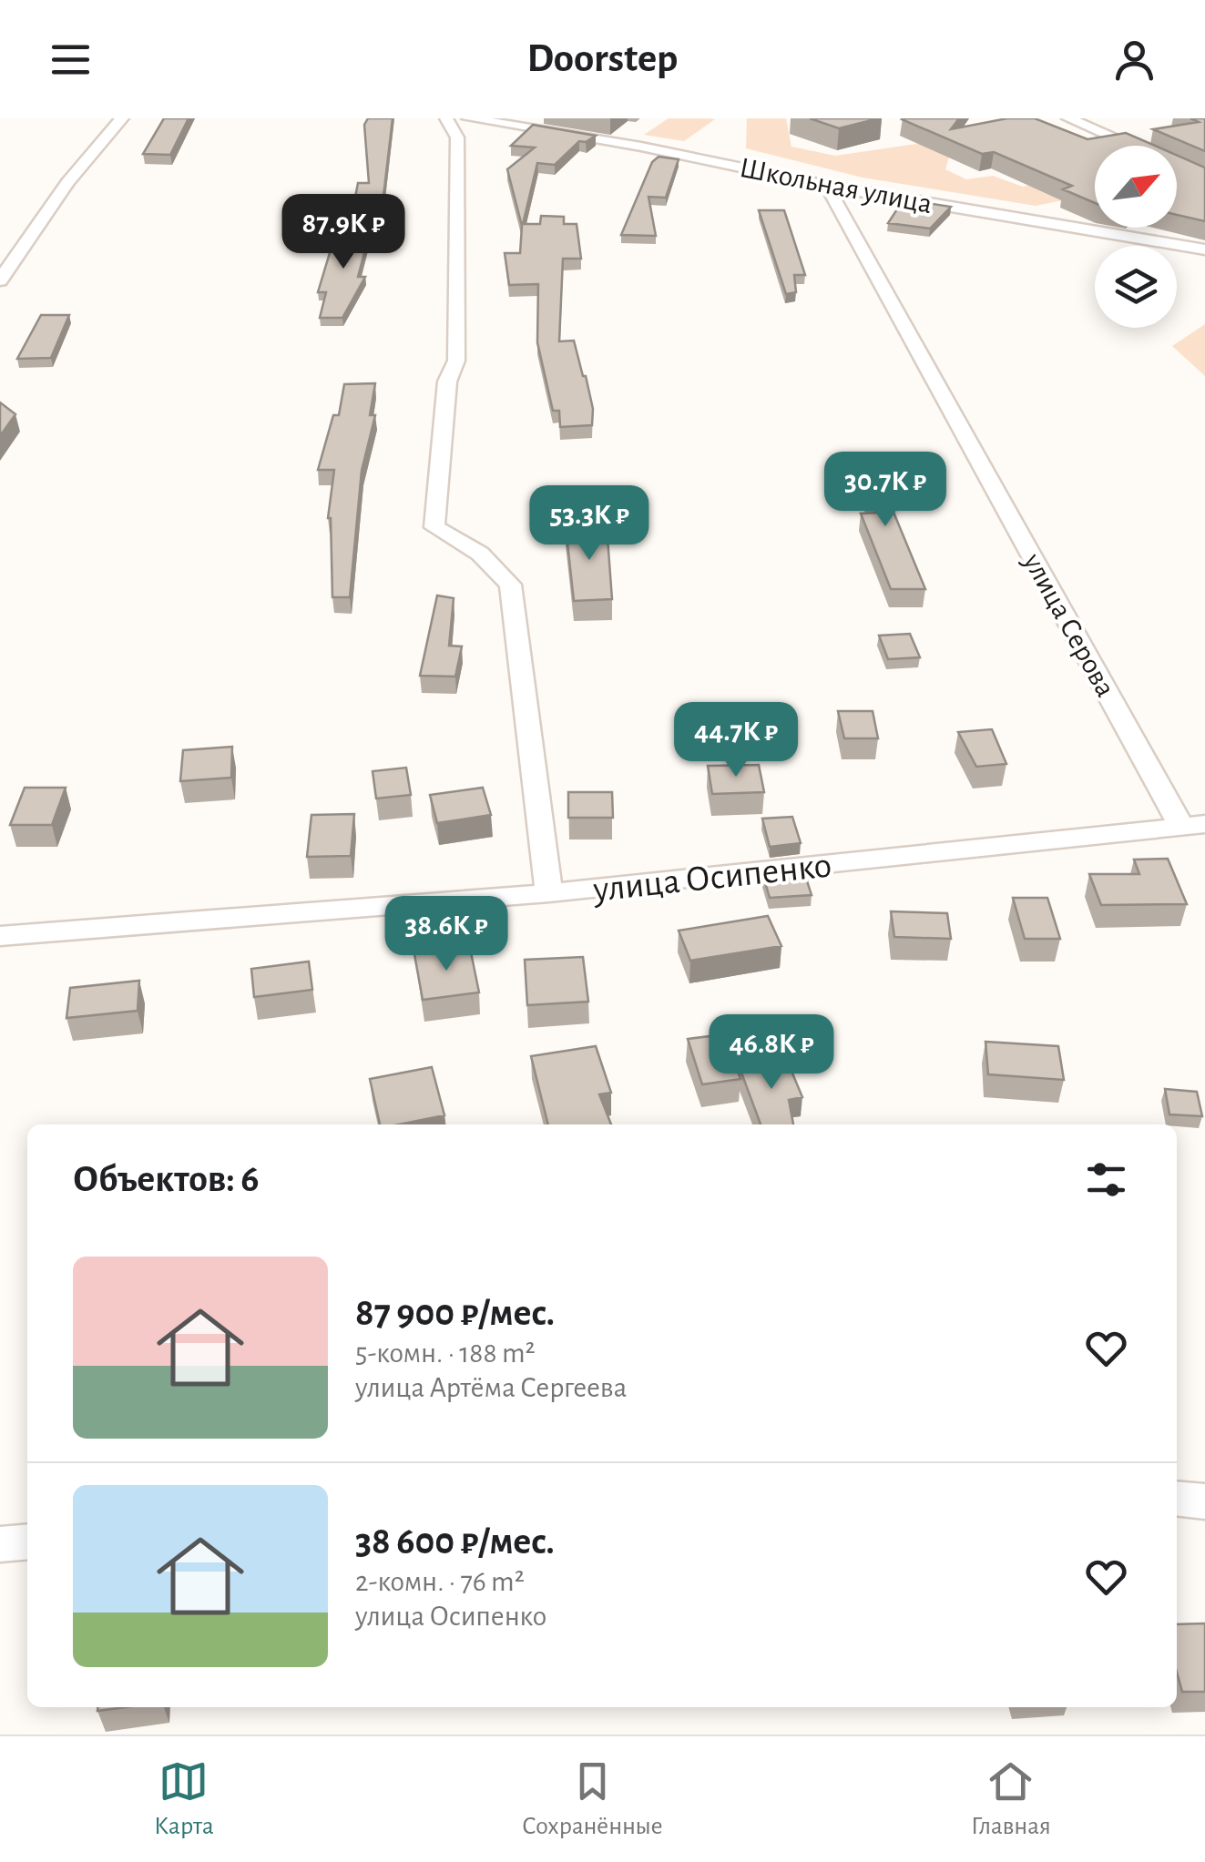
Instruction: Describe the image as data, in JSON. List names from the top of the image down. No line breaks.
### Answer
{"streets":{"street":["Школьная улица","улица Серова","улица Осипенко"]},"crossings":[["Школьная улица","улица Серова"],["улица Серова","улица Осипенко"]],"north":"top right","page":{"header":"Doorstep","price":["87.9K ₽","30.7K ₽","53.3K ₽","44.7K ₽","38.6K ₽","46.8K ₽"],"heading":"Объектов: 6","list":[{"name":"87 900 ₽/мес.","note":"5-комн. · 188 m² · улица Артёма Сергеева"},{"name":"38 600 ₽/мес.","note":"2-комн. · 76 m² · улица Осипенко"}],"tabs":["Карта","Сохранённые","Главная"]}}
